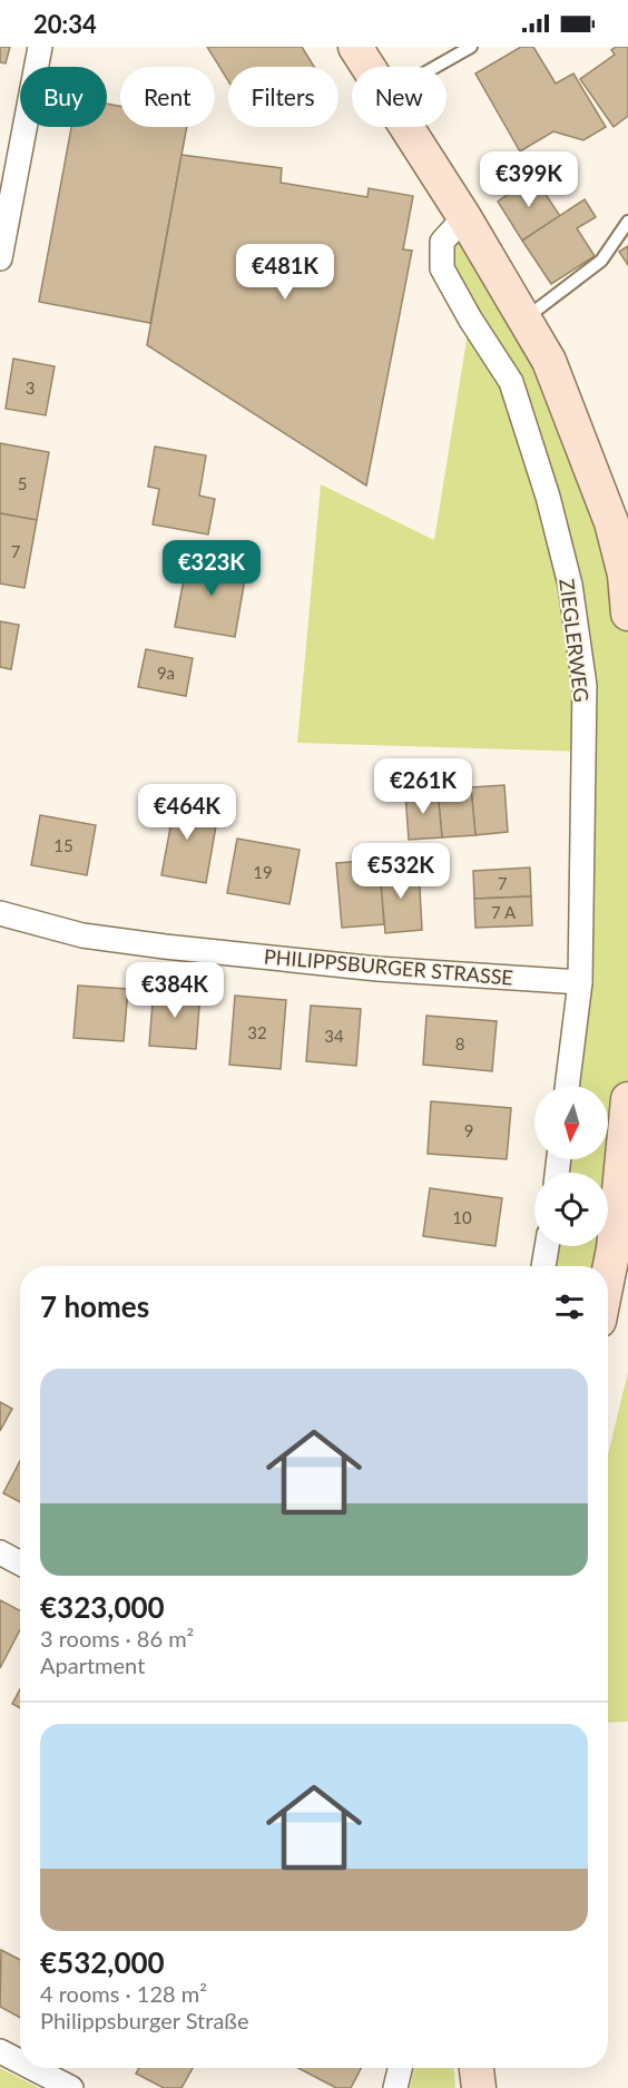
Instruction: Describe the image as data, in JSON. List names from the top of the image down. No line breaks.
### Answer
{"streets":{"street":["ZIEGLERWEG","PHILIPPSBURGER STRASSE"]},"crossings":[["ZIEGLERWEG","PHILIPPSBURGER STRASSE"]],"house_numbers":["3","5","7","9a","15","19","7","7 A","32","34","8","9","10"],"north":"bottom","page":{"status":"20:34","chip":["Buy","Rent","Filters","New"],"price":["€399K","€481K","€323K","€261K","€464K","€532K","€384K"],"heading":"7 homes","list":[{"name":"€323,000","note":"3 rooms · 86 m² · Apartment"},{"name":"€532,000","note":"4 rooms · 128 m² · Philippsburger Straße"}]}}
